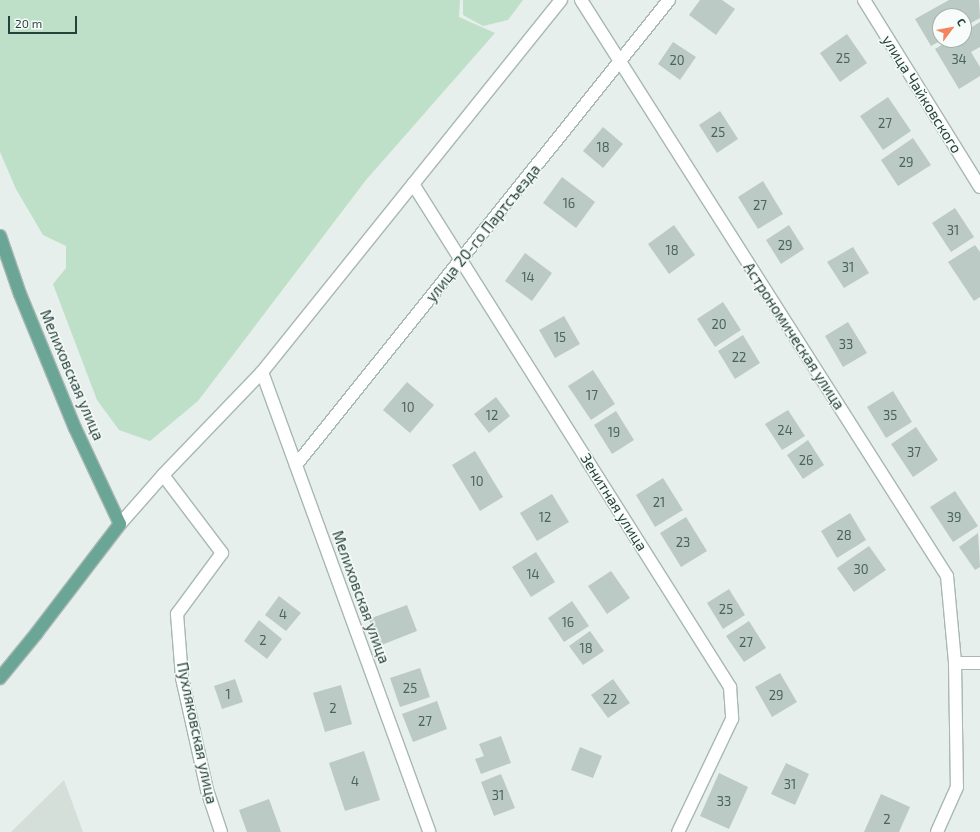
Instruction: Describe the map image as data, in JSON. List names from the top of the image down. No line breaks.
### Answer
{"streets":{"main road":["Мелиховская улица"],"street":["улица Чайковского","улица 20-го Партсъезда","Астрономическая улица","Зенитная улица","Пухляковская улица"]},"crossings":[["улица 20-го Партсъезда","Астрономическая улица"],["улица 20-го Партсъезда","Мелиховская улица"],["улица 20-го Партсъезда","Зенитная улица"]],"house_numbers":["25","34","20","27","25","18","29","16","27","31","29","18","31","14","20","15","33","22","17","10","12","35","24","19","37","26","10","21","12","39","28","23","30","14","25","4","16","2","27","18","25","1","29","22","2","27","4","31","31","33","2"],"scale_bar":"20 m","north":"top right"}
